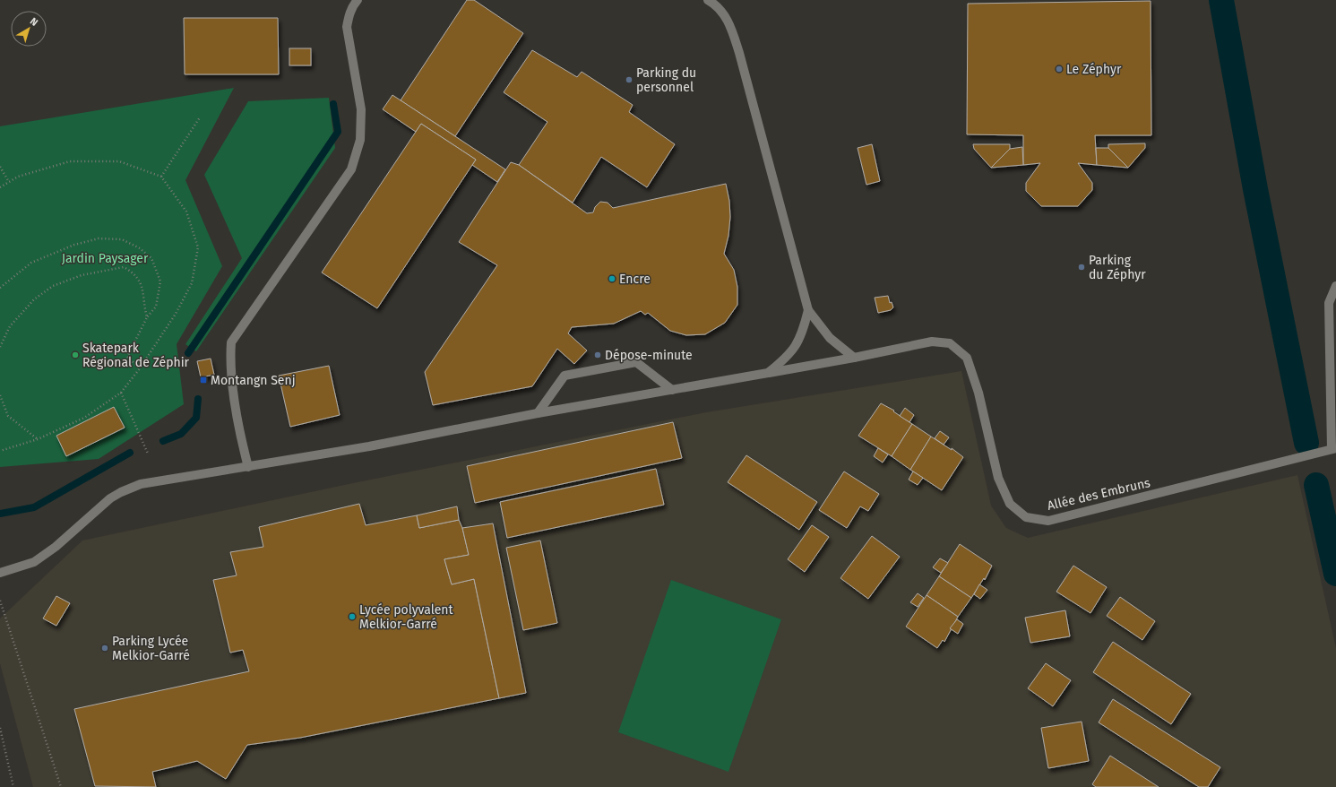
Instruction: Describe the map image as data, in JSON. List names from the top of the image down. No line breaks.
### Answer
{"streets":{"street":["Allée des Embruns"]},"parks":["Jardin Paysager"],"places":{"other":["Le Zéphyr","Parking du personnel","Parking du Zéphyr","Encre","Skatepark Régional de Zéphir","Dépose-minute","Lycée polyvalent Melkior-Garré","Parking Lycée Melkior-Garré"],"transit":["Montangn Senj"]},"north":"top right"}
